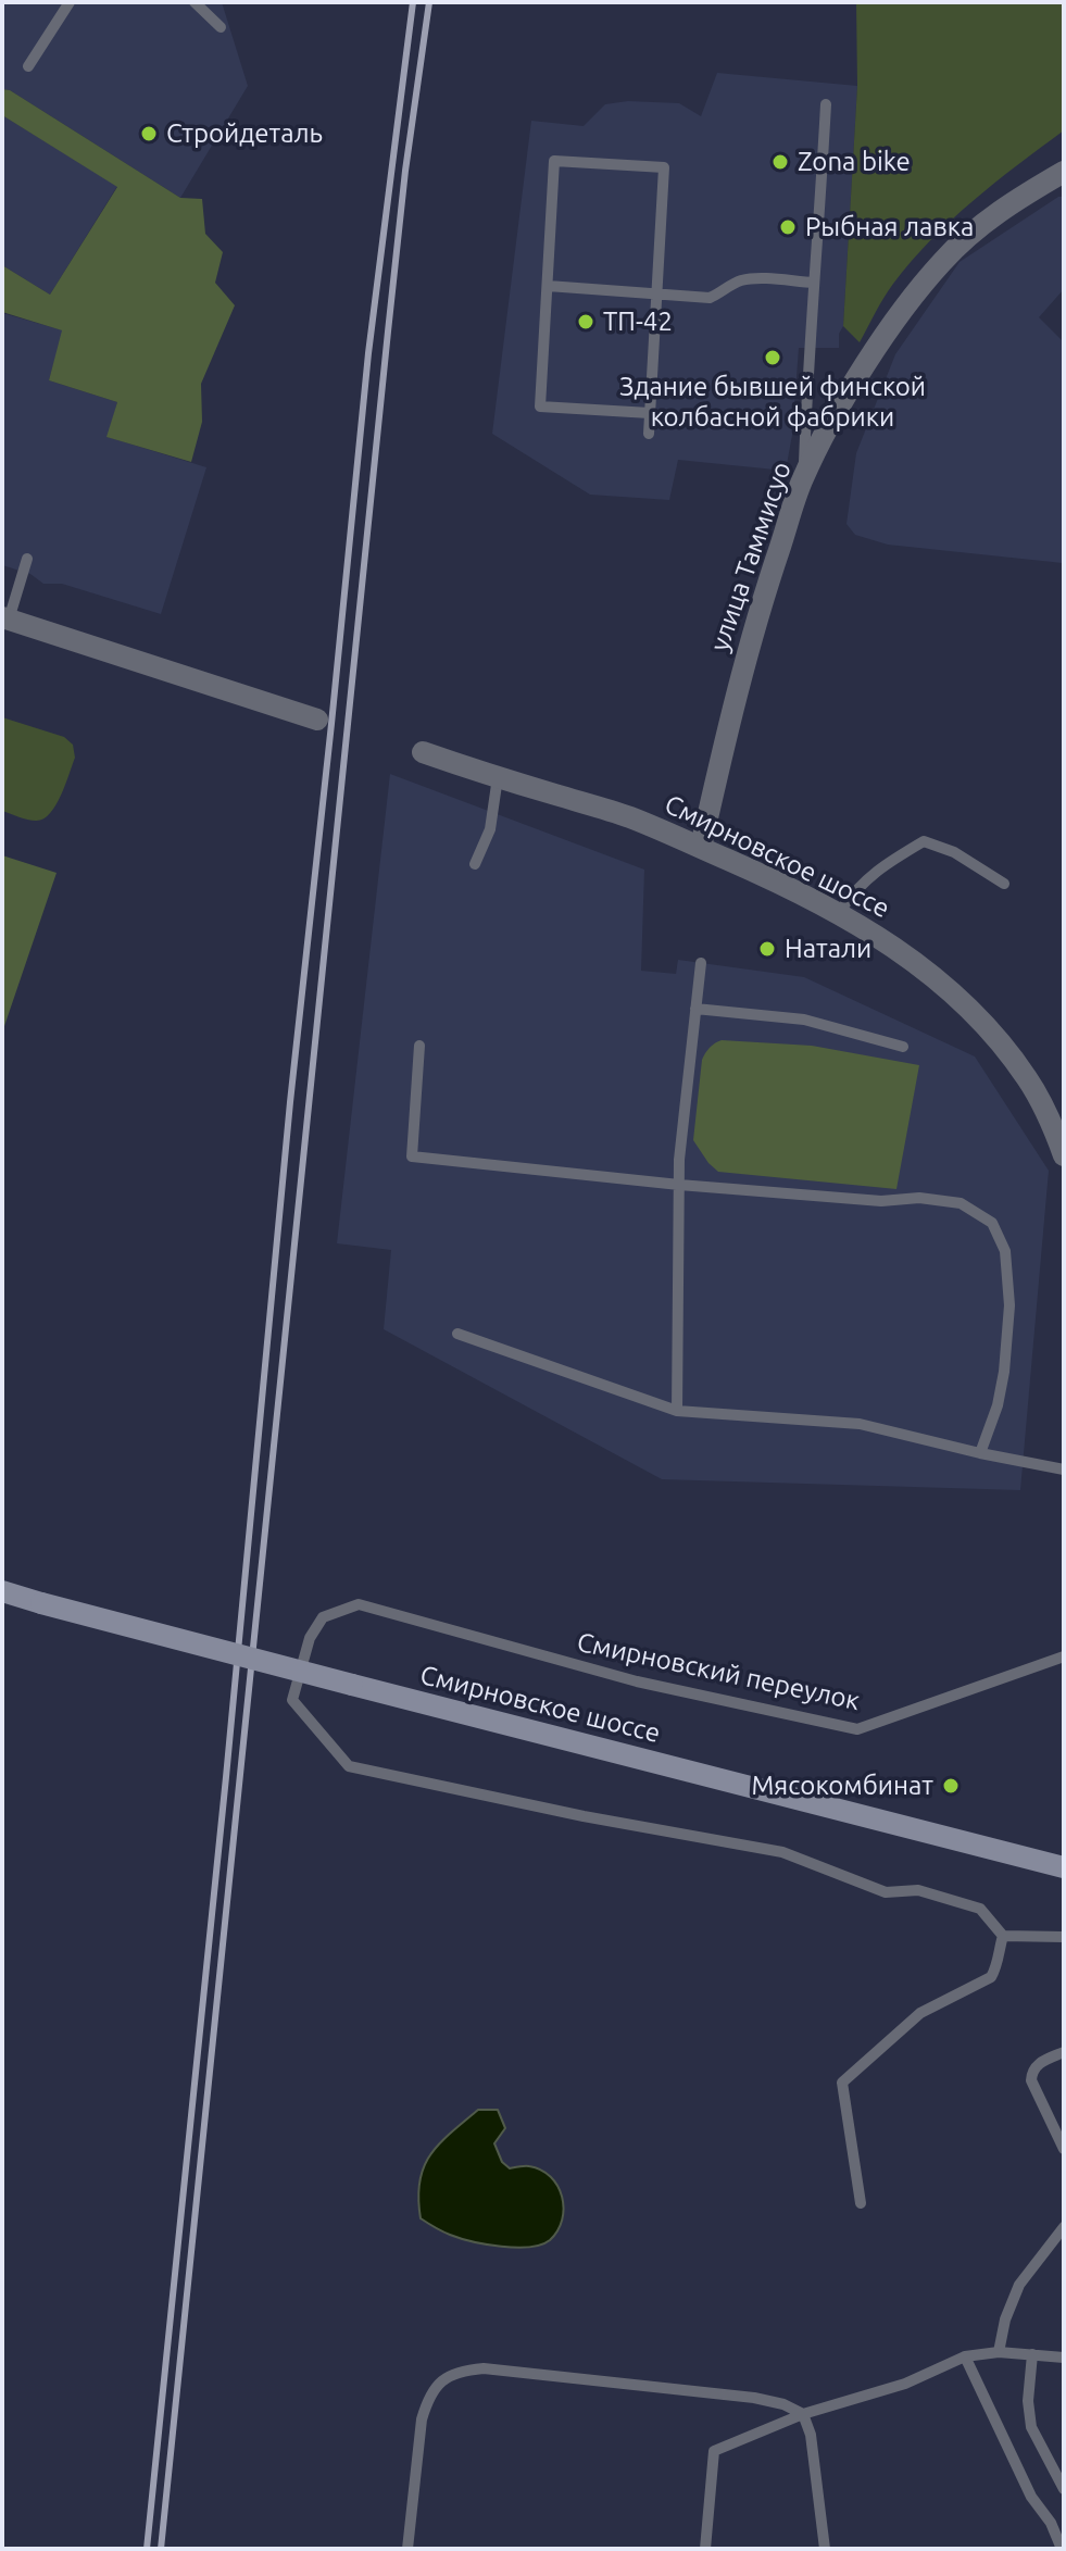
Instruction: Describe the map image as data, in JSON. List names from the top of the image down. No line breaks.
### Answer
{"streets":{"main road":["Смирновское шоссе"],"street":["улица Таммисуо"],"lane":["Смирновский переулок"]},"crossings":[["улица Таммисуо","Смирновское шоссе"]],"places":["Стройдеталь","Zona bike","Рыбная лавка","ТП-42","Здание бывшей финской колбасной фабрики","Натали","Мясокомбинат"]}
